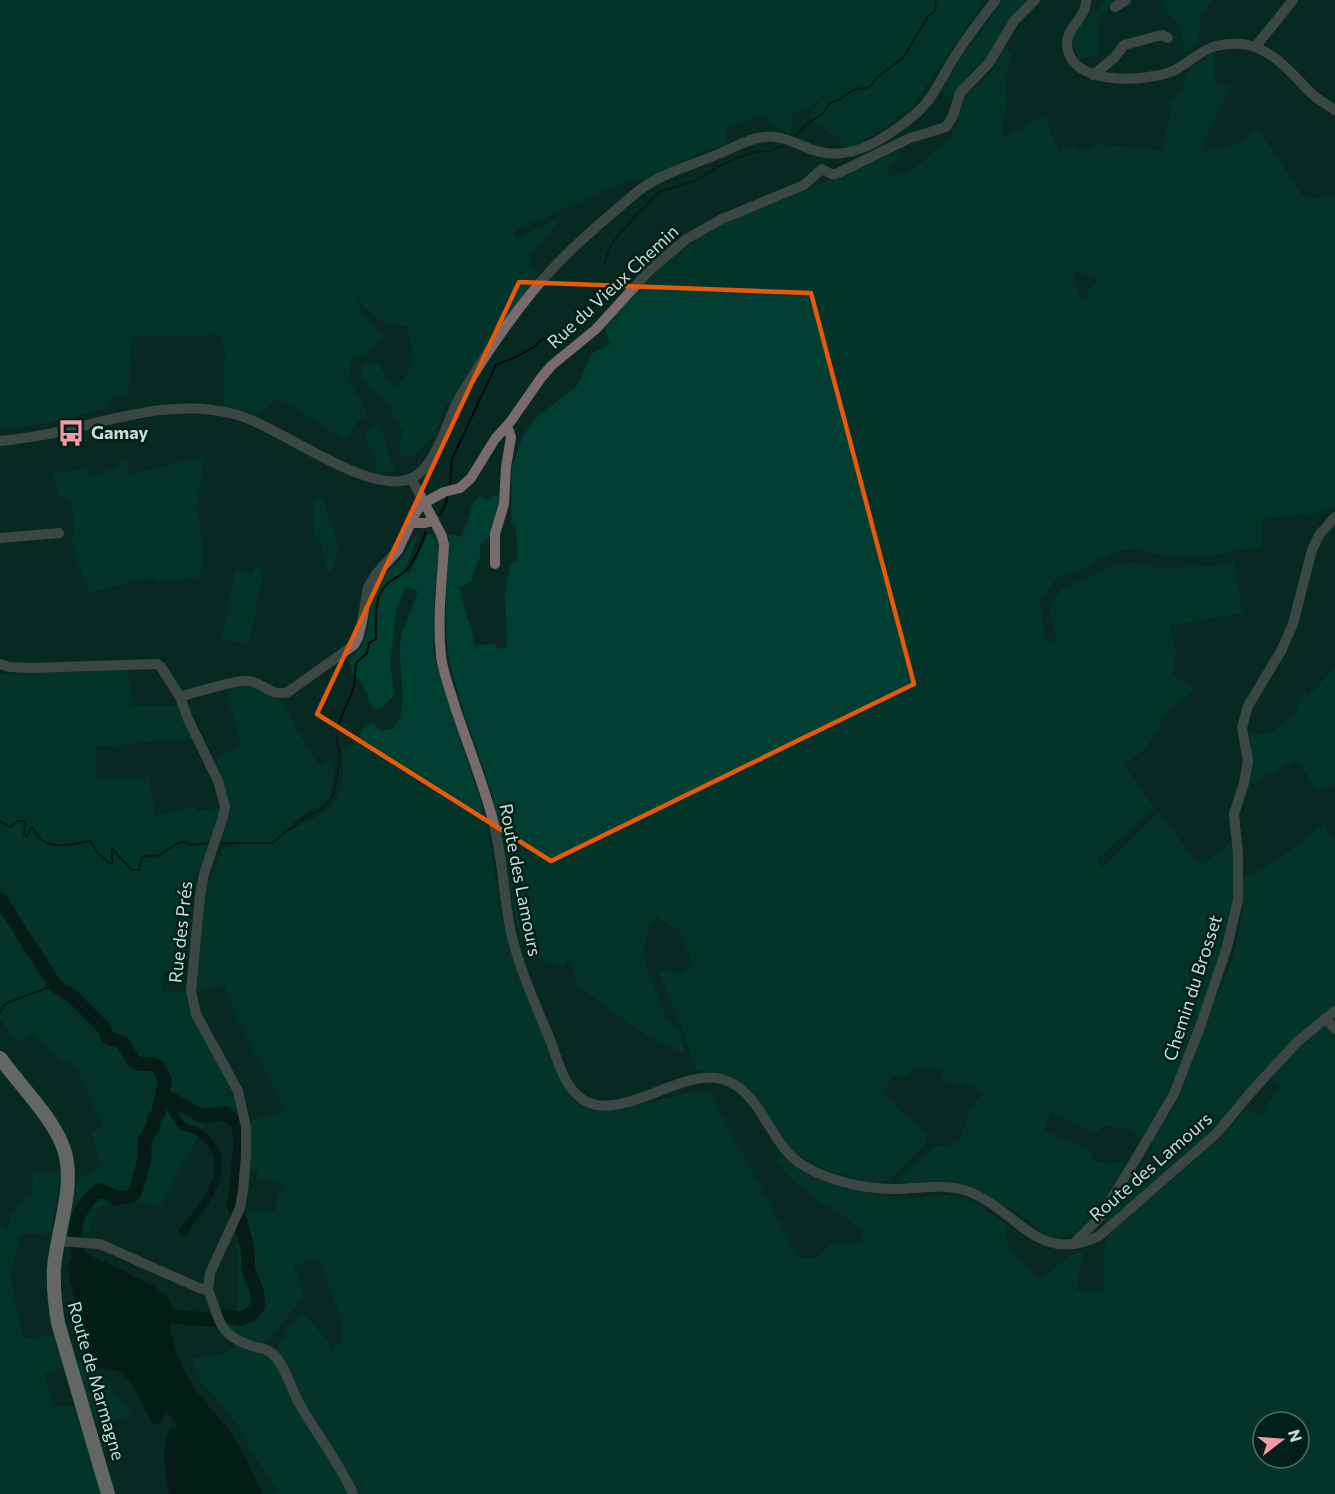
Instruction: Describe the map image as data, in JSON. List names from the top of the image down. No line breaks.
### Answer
{"streets":{"main road":["Route de Marmagne"],"street":["Rue du Vieux Chemin","Route des Lamours","Rue des Prés","Chemin du Brosset"]},"crossings":[["Rue du Vieux Chemin","Route des Lamours"],["Route des Lamours","Chemin du Brosset"]],"places":{"bus stop":["Gamay"]},"north":"right"}
